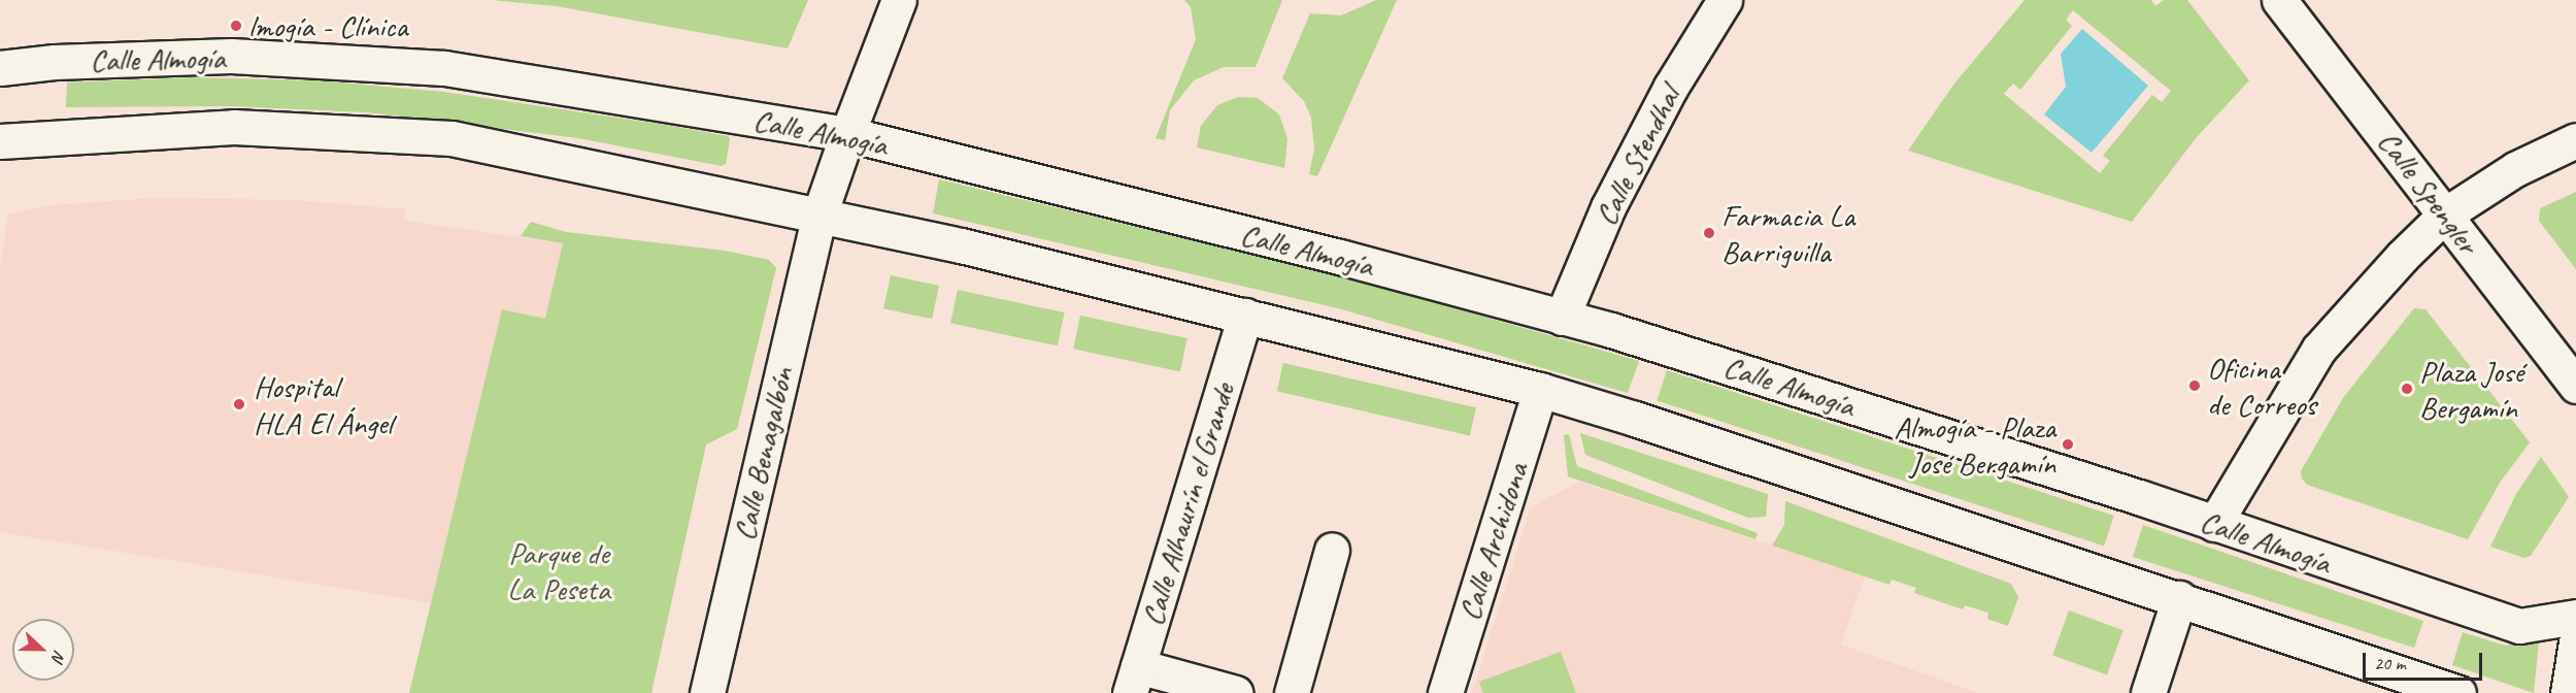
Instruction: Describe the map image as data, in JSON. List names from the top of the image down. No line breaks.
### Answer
{"streets":{"main road":["Calle Almogía","Calle Stendhal","Calle Spengler","Calle Benagalbón","Calle Alhaurín el Grande","Calle Archidona"]},"crossings":[["Calle Almogía","Calle Stendhal"],["Calle Almogía","Calle Benagalbón"]],"parks":["Parque de La Peseta"],"places":["lmogía - Clínica","Farmacia La Barriguilla","Oficina de Correos","Plaza José Bergamín","Hospital HLA El Ángel","Almogía - Plaza José Bergamín"],"scale_bar":"20 m","north":"right"}
